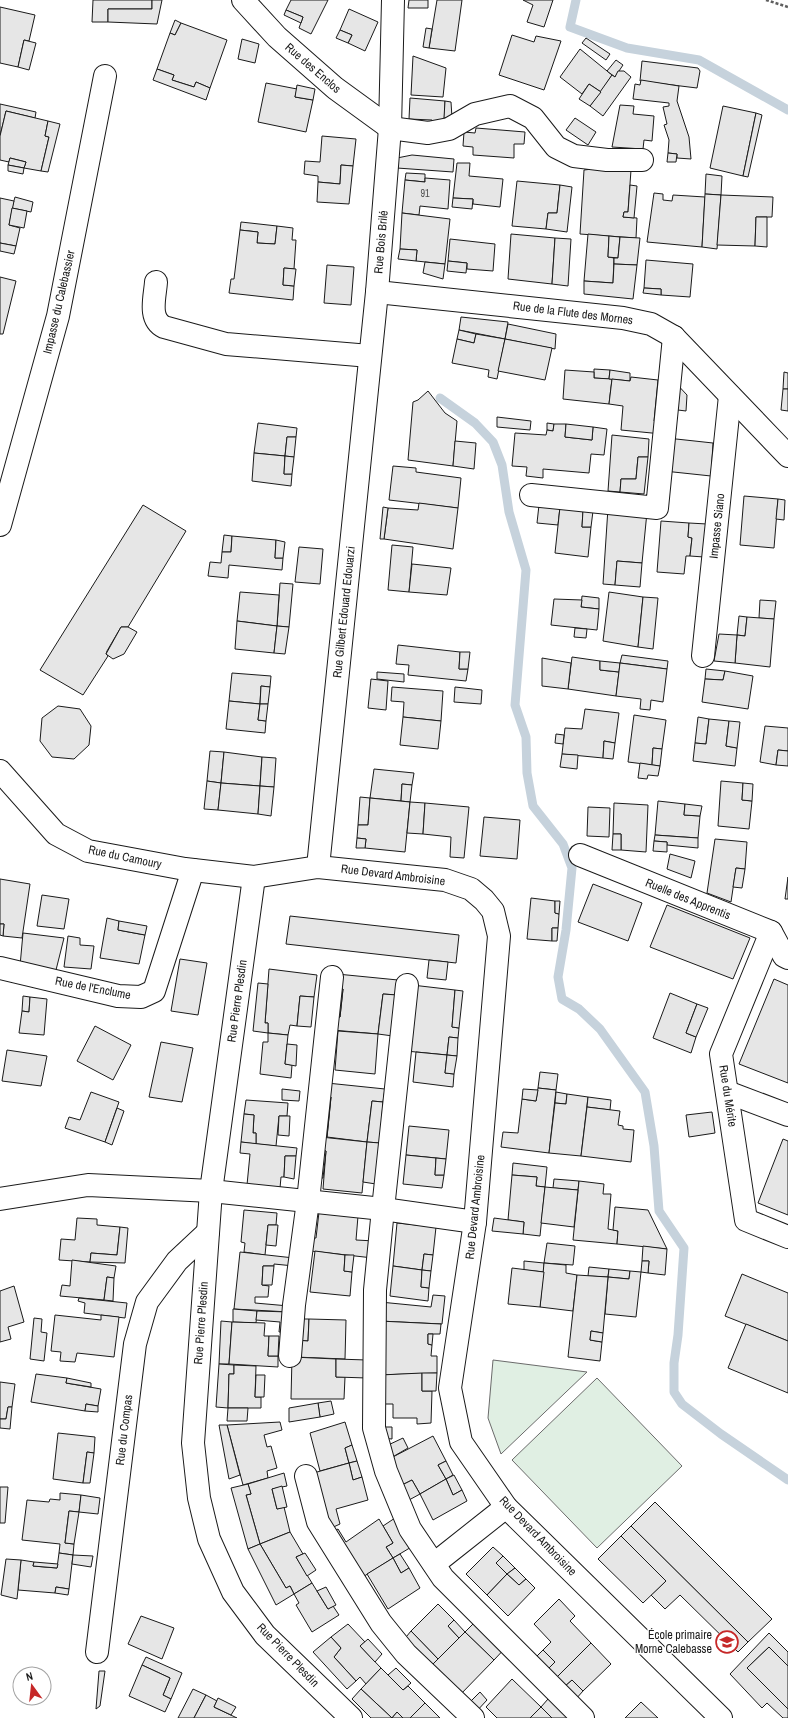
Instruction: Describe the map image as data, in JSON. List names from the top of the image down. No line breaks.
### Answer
{"streets":{"street":["Rue des Enclos","Rue Bois Brilé","Impasse du Calebassier","Rue de la Flute des Mornes","Impasse Siano","Rue Gilbert Edouard Edouarzi","Rue du Camoury","Rue Devard Ambroisine","Ruelle des Apprentis","Rue de l'Enclume","Rue Pierre Plesdin","Rue du Mérite","Rue du Compas"]},"crossings":[["Rue des Enclos","Rue Bois Brilé"],["Rue Bois Brilé","Rue de la Flute des Mornes"],["Rue Bois Brilé","Rue Gilbert Edouard Edouarzi"],["Rue de la Flute des Mornes","Impasse Siano"],["Rue Gilbert Edouard Edouarzi","Rue Devard Ambroisine"],["Rue du Camoury","Rue Devard Ambroisine"],["Rue du Camoury","Rue de l'Enclume"],["Rue Devard Ambroisine","Rue de l'Enclume"],["Rue Devard Ambroisine","Rue Pierre Plesdin"],["Ruelle des Apprentis","Rue du Mérite"],["Rue Pierre Plesdin","Rue du Compas"]],"places":{"school or university":["École primaire Morne Calebasse"]},"house_numbers":["91"],"north":"top"}
